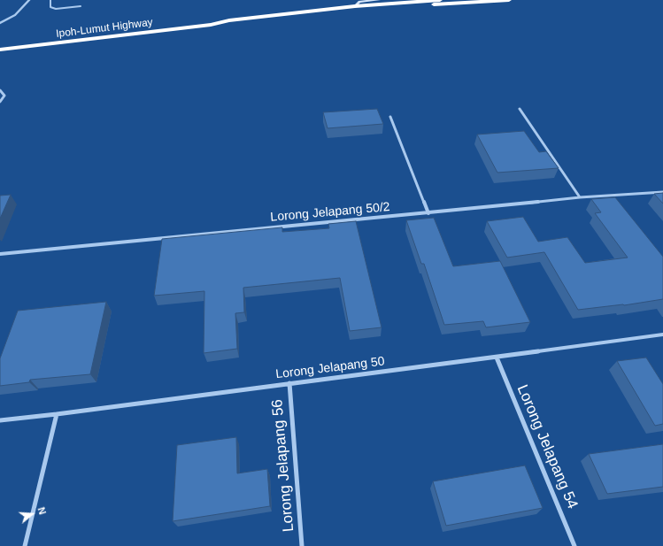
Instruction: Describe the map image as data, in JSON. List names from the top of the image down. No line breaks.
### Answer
{"streets":{"highway":["Ipoh-Lumut Highway"],"street":["Lorong Jelapang 50/2","Lorong Jelapang 50","Lorong Jelapang 54","Lorong Jelapang 56"]},"crossings":[["Lorong Jelapang 50","Lorong Jelapang 54"],["Lorong Jelapang 50","Lorong Jelapang 56"]],"north":"right"}
